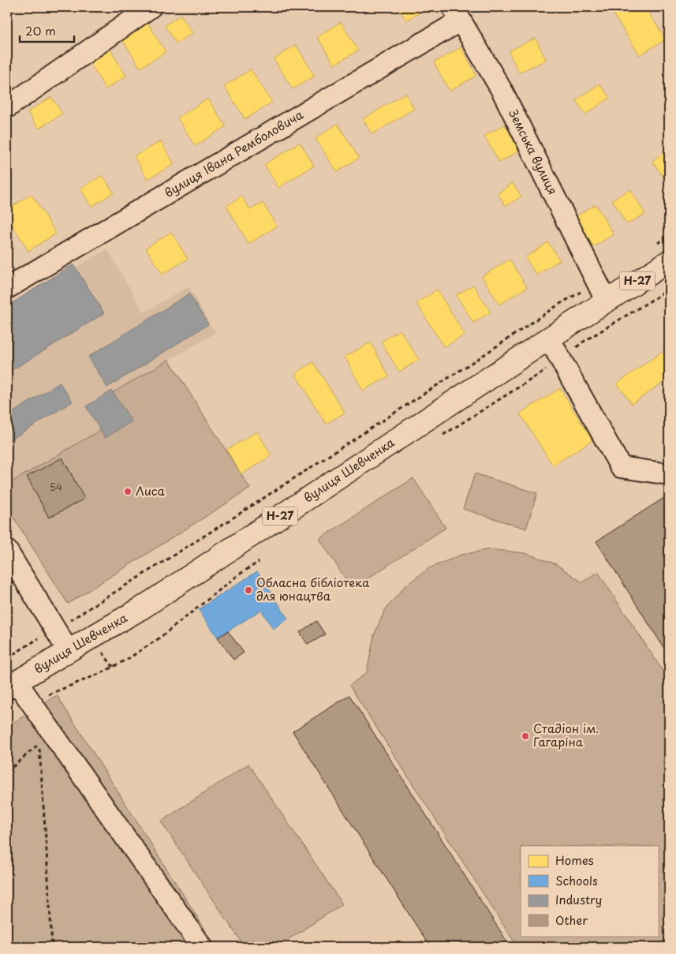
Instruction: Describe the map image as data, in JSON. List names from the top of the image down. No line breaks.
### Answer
{"streets":{"main road":["Н-27","вулиця Шевченка"],"street":["Земська вулиця","вулиця Івана Ремболовича"]},"crossings":[["Земська вулиця","вулиця Івана Ремболовича"],["Земська вулиця","вулиця Шевченка"]],"places":["Лиса","Обласна бібліотека для юнацтва","Стадіон ім. Гагаріна"],"house_numbers":["54"],"legend":["Homes","Schools","Industry","Other"],"scale_bar":"20 m"}
